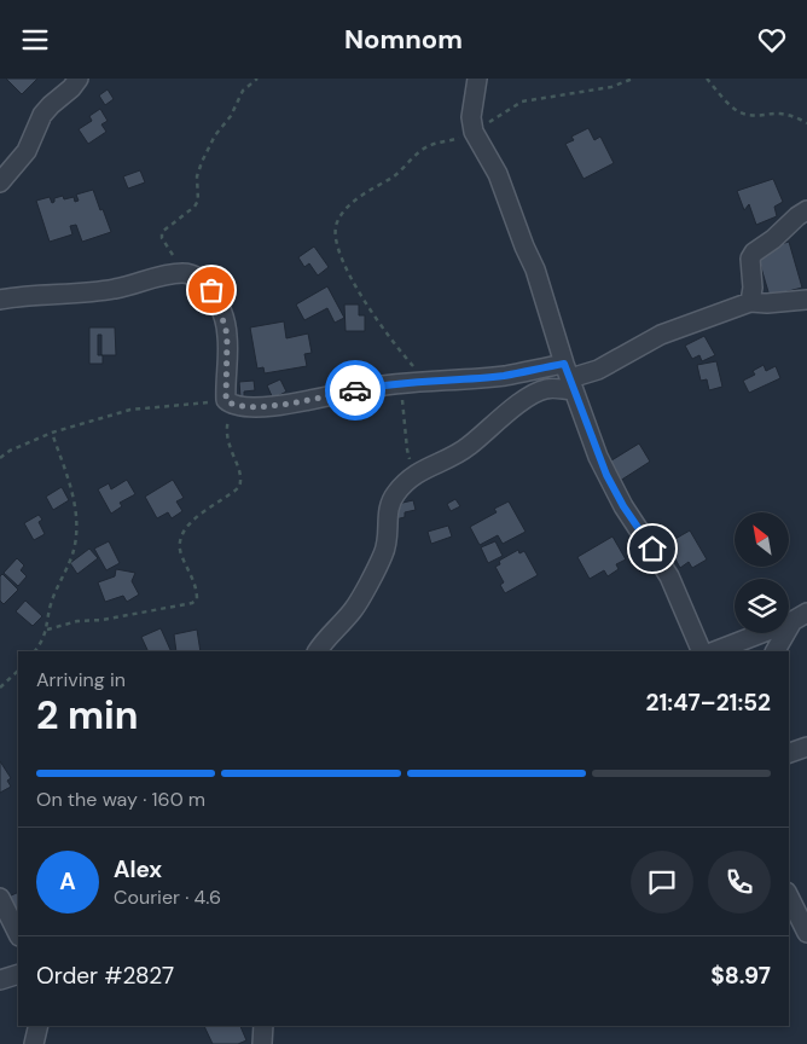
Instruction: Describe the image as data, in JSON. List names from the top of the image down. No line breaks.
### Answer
{"north":"top left","page":{"header":"Nomnom","heading":["2 min","Arriving in","21:47–21:52"],"panel":["Alex","Courier · 4.6","Order #2827","$8.97"],"bar":"On the way · 160 m","round":"A"}}
